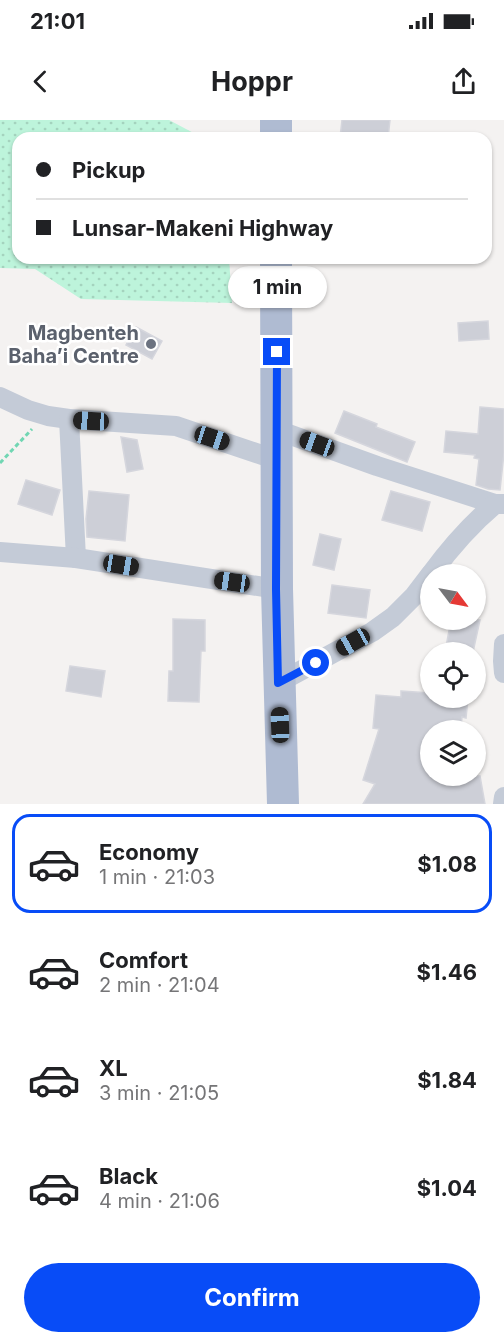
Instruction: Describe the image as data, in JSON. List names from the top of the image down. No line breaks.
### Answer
{"places":["Magbenteh Baha’i Centre"],"north":"bottom right","page":{"status":"21:01","header":"Hoppr","banner":["Pickup","Lunsar-Makeni Highway"],"bubble":"1 min","list":[{"name":"Economy","note":"1 min · 21:03","value":"$1.08"},{"name":"Comfort","note":"2 min · 21:04","value":"$1.46"},{"name":"XL","note":"3 min · 21:05","value":"$1.84"},{"name":"Black","note":"4 min · 21:06","value":"$1.04"}],"buttons":"Confirm"}}
